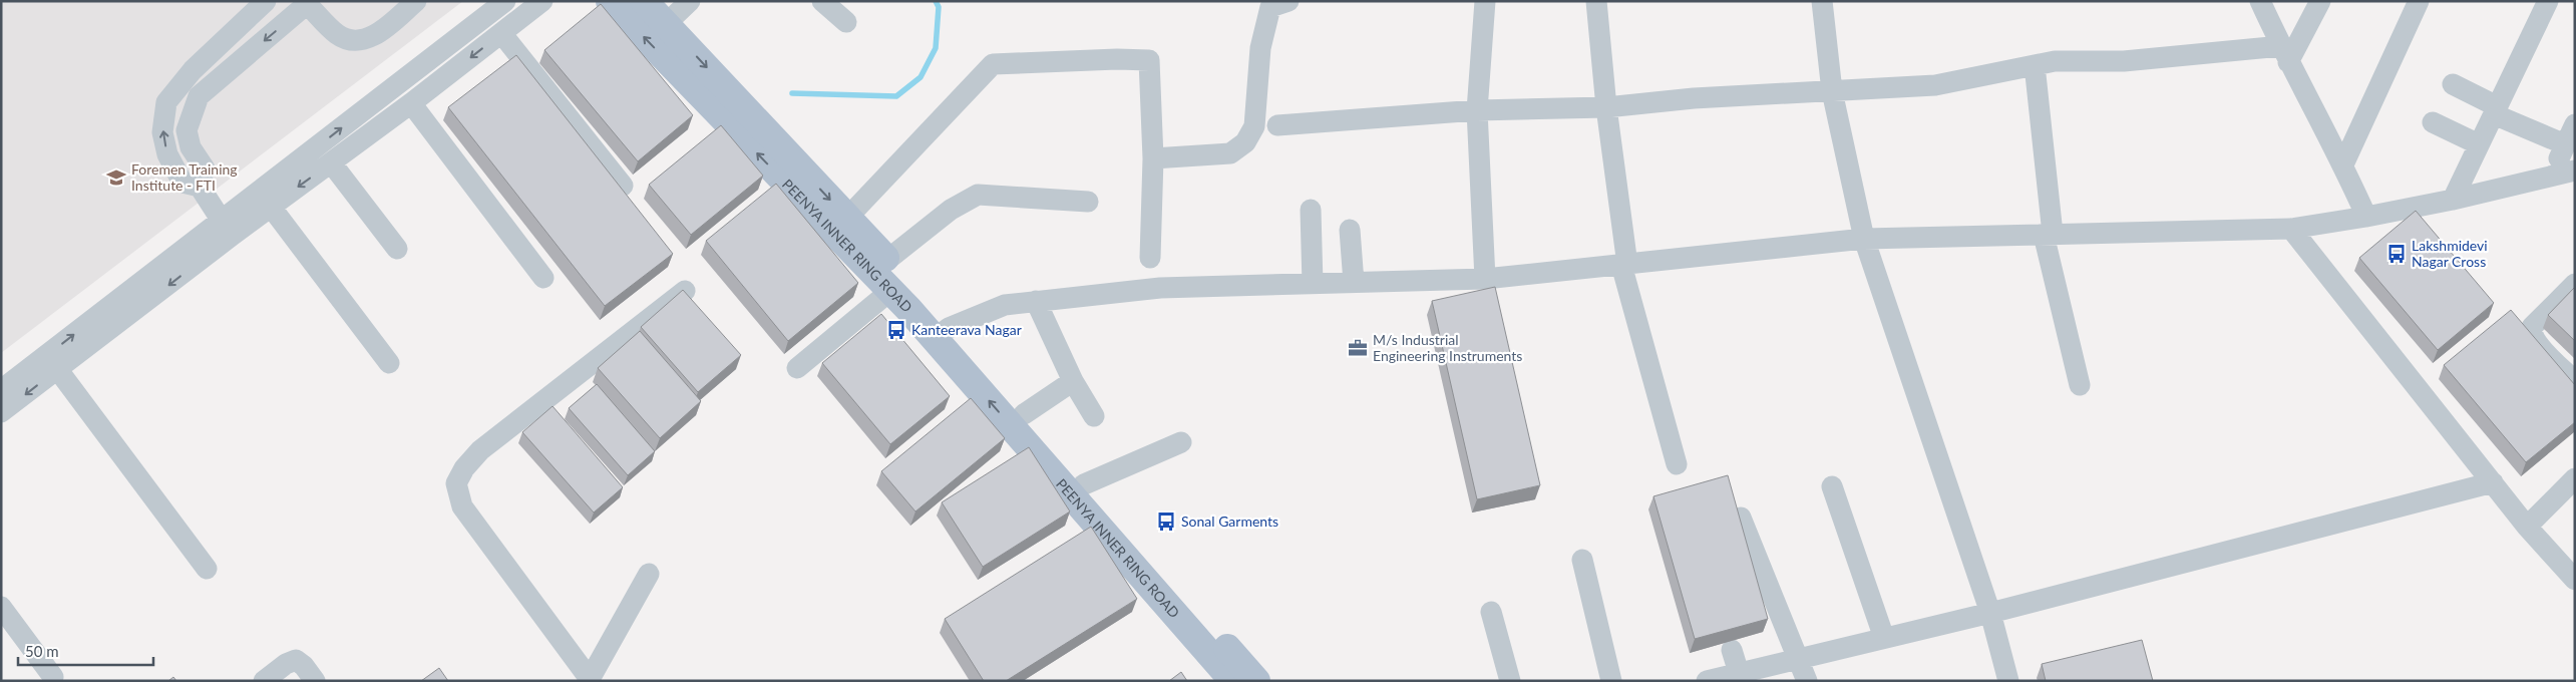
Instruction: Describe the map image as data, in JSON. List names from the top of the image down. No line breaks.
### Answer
{"streets":{"main road":["PEENYA INNER RING ROAD"]},"places":{"school or university":["Foremen Training Institute - FTI"],"bus stop":["Lakshmidevi Nagar Cross","Kanteerava Nagar","Sonal Garments"],"office":["M/s Industrial Engineering Instruments"]},"scale_bar":"50 m"}
